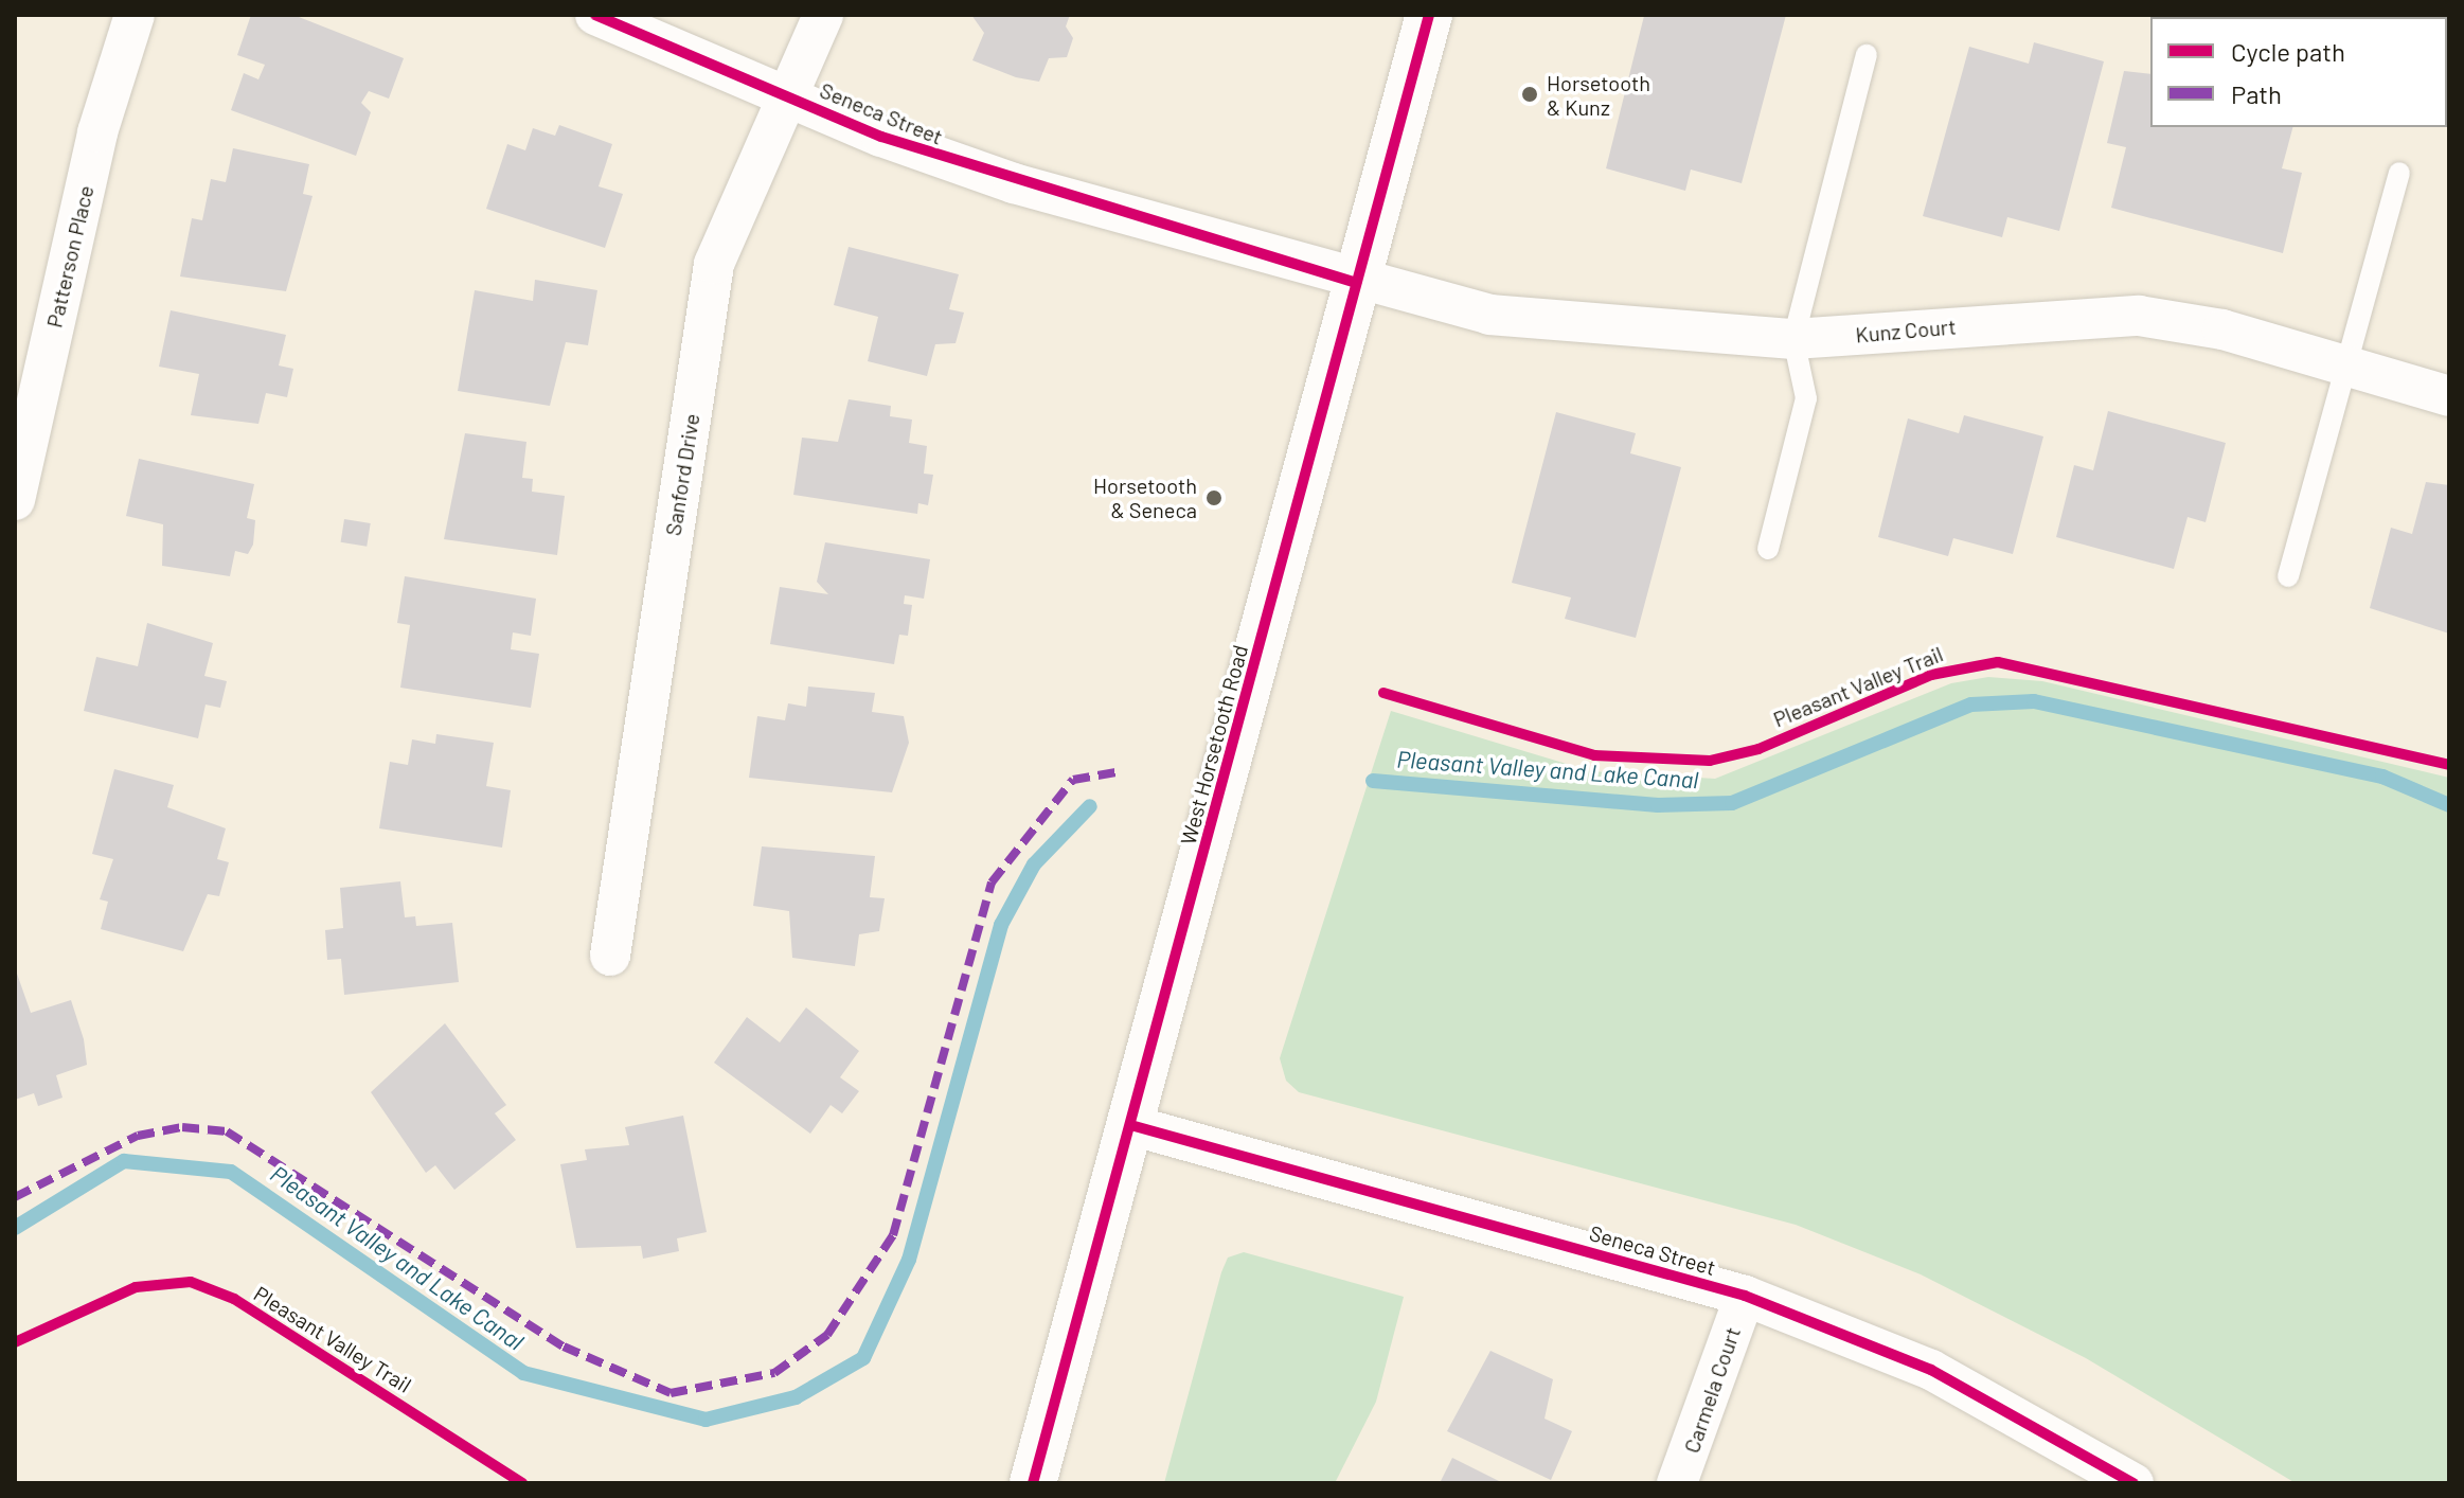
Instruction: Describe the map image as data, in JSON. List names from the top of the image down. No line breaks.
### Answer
{"streets":{"main road":["West Horsetooth Road"],"street":["Seneca Street","Patterson Place","Kunz Court","Sanford Drive","Carmela Court"],"cycle path":["Pleasant Valley Trail"]},"crossings":[["Seneca Street","Kunz Court"],["Seneca Street","Sanford Drive"],["Seneca Street","West Horsetooth Road"],["Seneca Street","Carmela Court"],["Kunz Court","West Horsetooth Road"]],"water":["Pleasant Valley and Lake Canal"],"places":["Horsetooth & Kunz","Horsetooth & Seneca"],"legend":["Cycle path","Path"]}
